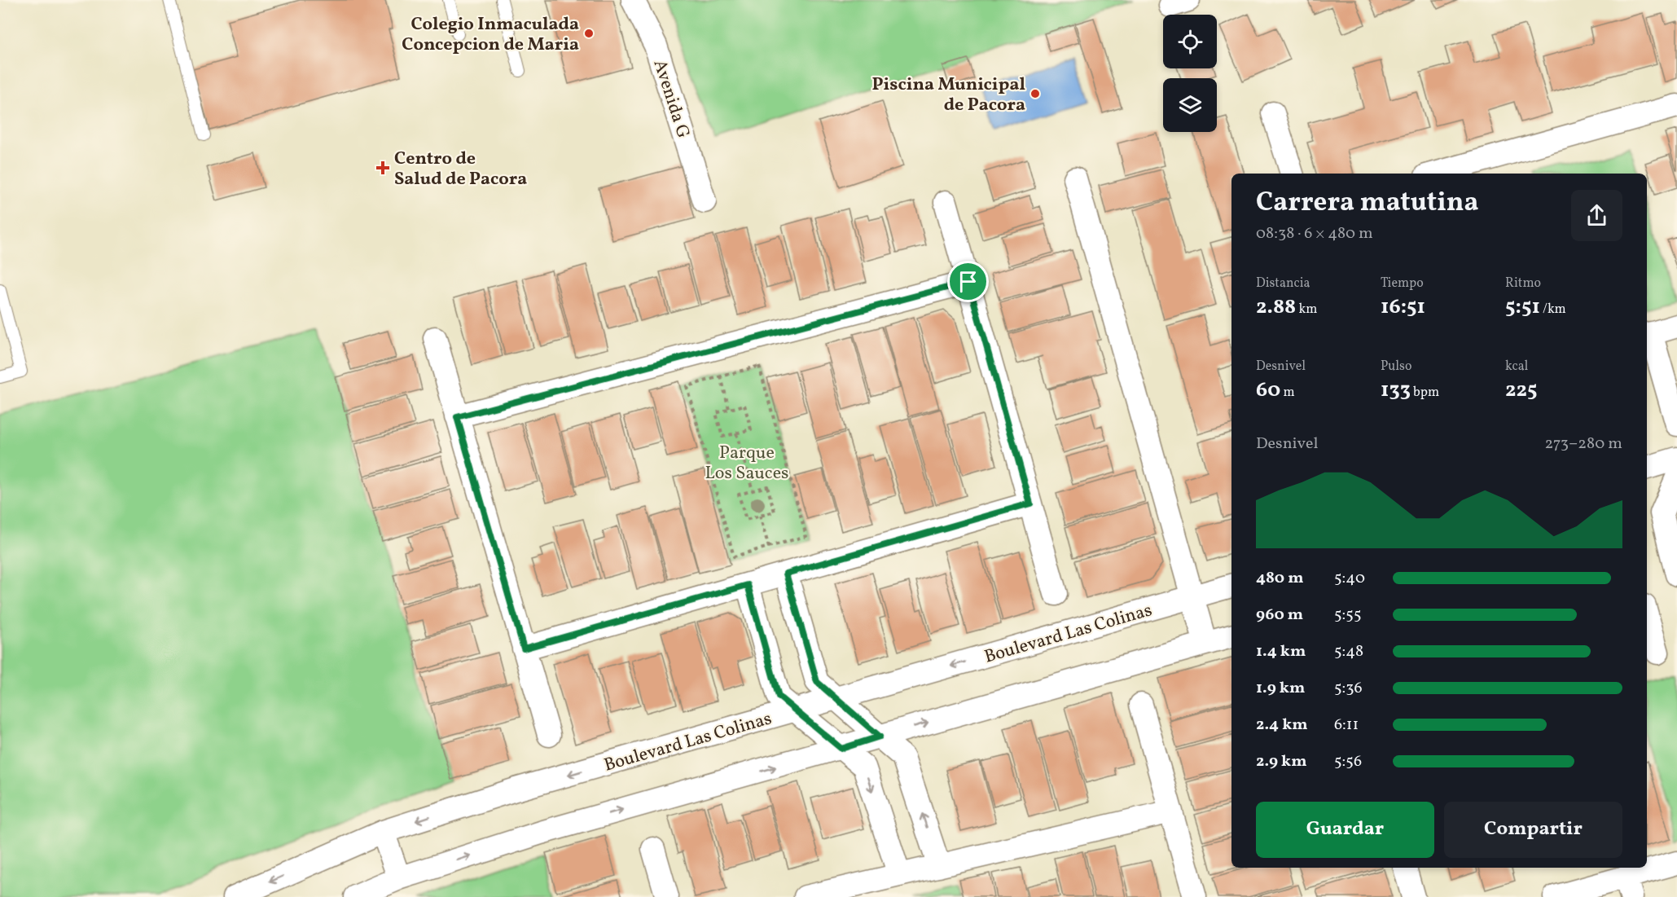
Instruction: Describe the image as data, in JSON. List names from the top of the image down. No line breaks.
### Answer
{"streets":{"street":["Avenida G","Boulevard Las Colinas"]},"parks":["Parque Los Sauces"],"places":{"other":["Colegio Inmaculada Concepcion de Maria","Piscina Municipal de Pacora"],"health":["Centro de Salud de Pacora"]},"page":{"heading":["Carrera matutina","08:38 · 6 × 480 m"],"stats":[["Distancia","2.88 km"],["Tiempo","16:51"],["Ritmo","5:51 /km"],["Desnivel","60 m"],["Pulso","133 bpm"],["kcal","225"]],"chart":["Desnivel","273–280 m"],"list":[{"name":"480 m","note":"5:40"},{"name":"960 m","note":"5:55"},{"name":"1.4 km","note":"5:48"},{"name":"1.9 km","note":"5:36"},{"name":"2.4 km","note":"6:11"},{"name":"2.9 km","note":"5:56"}],"buttons":["Guardar","Compartir"]}}
